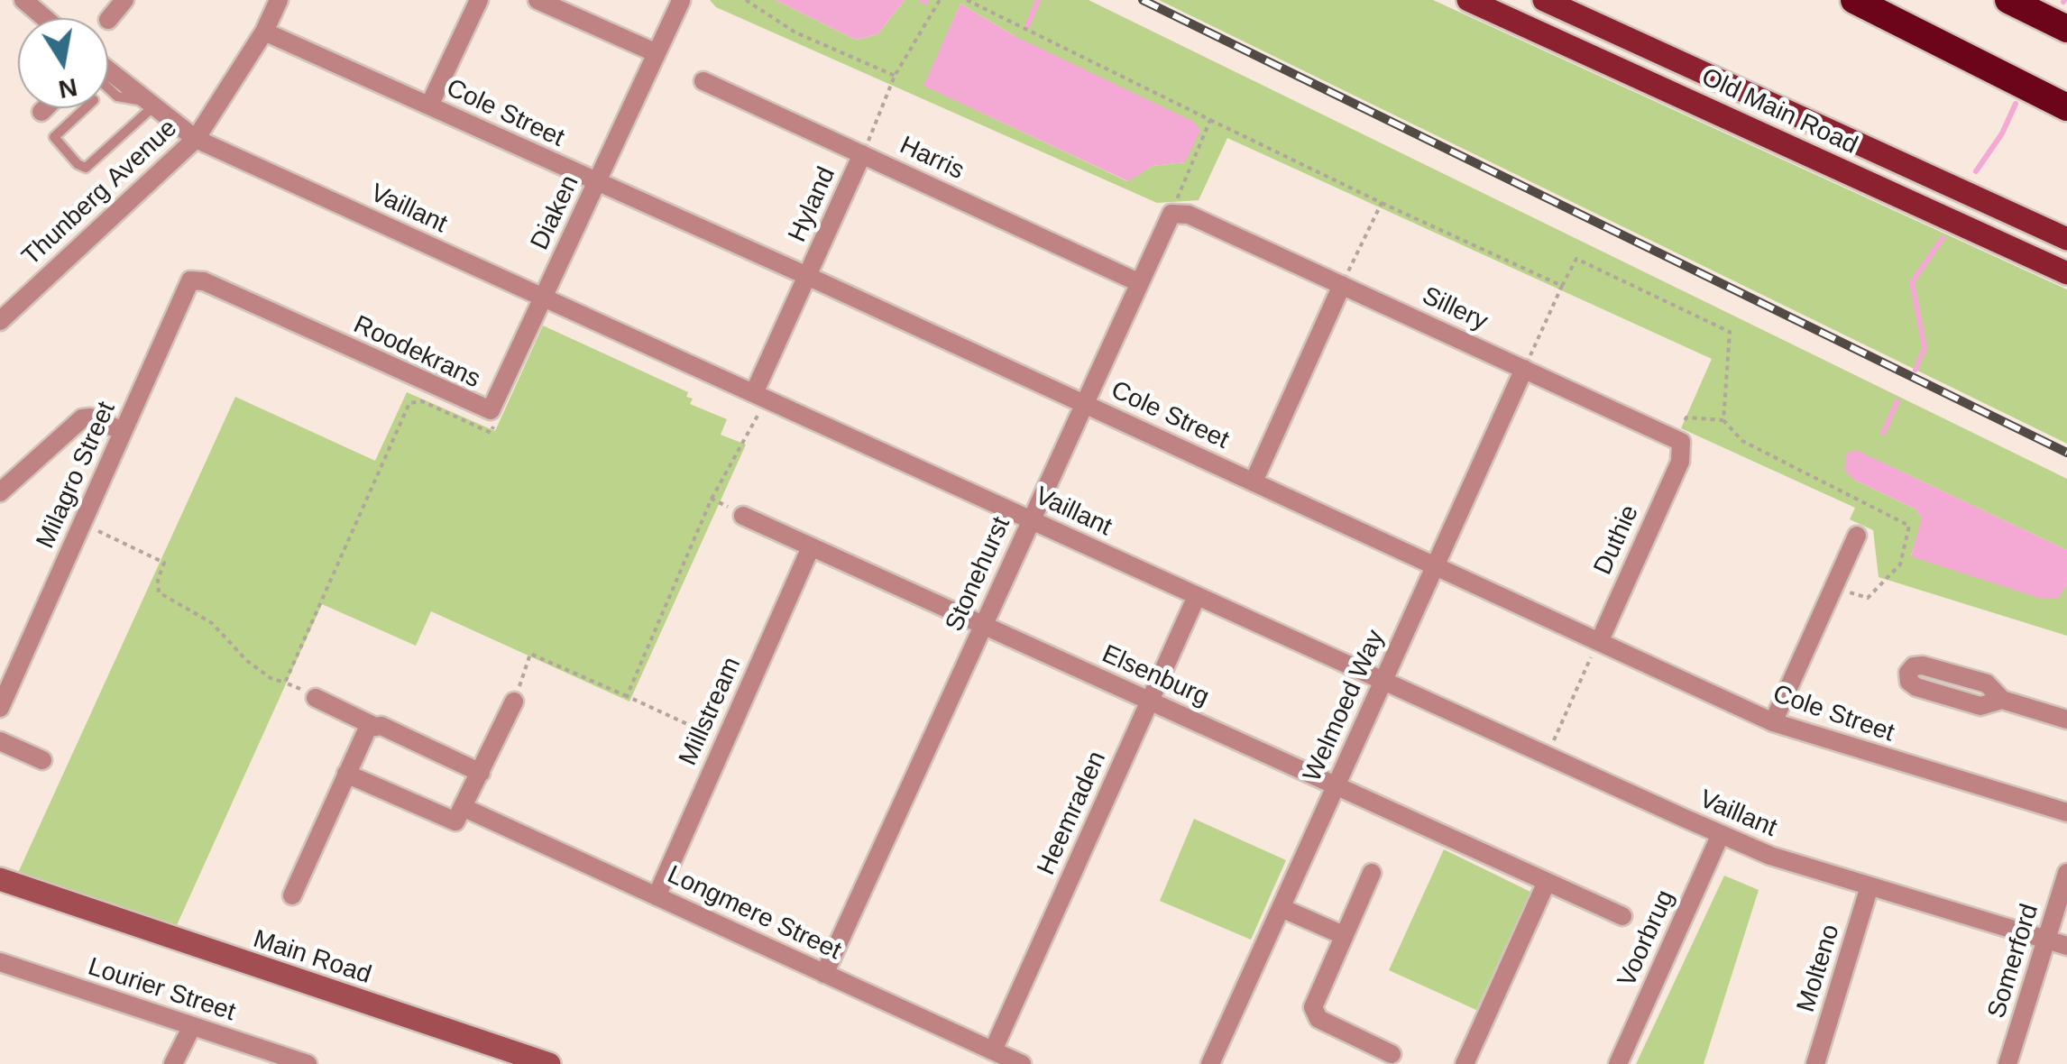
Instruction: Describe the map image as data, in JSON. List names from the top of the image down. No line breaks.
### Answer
{"streets":{"main road":["Old Main Road","Main Road"],"street":["Cole Street","Harris","Thunberg Avenue","Hyland","Vaillant","Diaken","Sillery","Roodekrans","Milagro Street","Duthie","Stonehurst","Elsenburg","Welmoed Way","Millstream","Heemraden","Longmere Street","Voorbrug","Somerford","Molteno","Lourier Street"]},"crossings":[["Cole Street","Thunberg Avenue"],["Cole Street","Hyland"],["Cole Street","Diaken"],["Cole Street","Duthie"],["Cole Street","Stonehurst"],["Cole Street","Welmoed Way"],["Harris","Hyland"],["Harris","Stonehurst"],["Thunberg Avenue","Vaillant"],["Hyland","Vaillant"],["Vaillant","Diaken"],["Vaillant","Roodekrans"],["Vaillant","Stonehurst"],["Vaillant","Welmoed Way"],["Vaillant","Heemraden"],["Vaillant","Voorbrug"],["Vaillant","Somerford"],["Vaillant","Molteno"],["Diaken","Roodekrans"],["Sillery","Duthie"],["Sillery","Stonehurst"],["Sillery","Welmoed Way"],["Roodekrans","Milagro Street"],["Stonehurst","Elsenburg"],["Stonehurst","Longmere Street"],["Elsenburg","Welmoed Way"],["Elsenburg","Millstream"],["Elsenburg","Heemraden"],["Millstream","Longmere Street"],["Heemraden","Longmere Street"]],"north":"bottom"}
